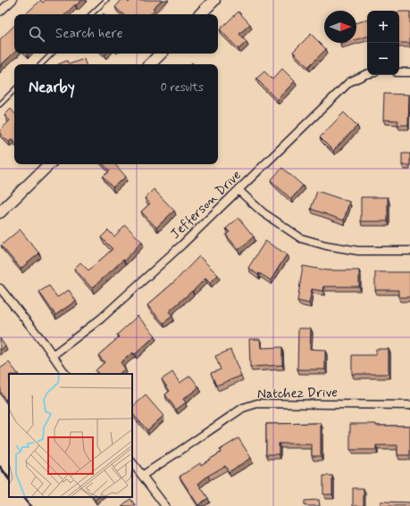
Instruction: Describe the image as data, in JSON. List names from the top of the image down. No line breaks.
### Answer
{"streets":{"street":["Jefferson Drive","Natchez Drive"]},"north":"right","page":{"map_buttons":["+","−"],"search":"Search here","heading":["Nearby","0 results"]}}
